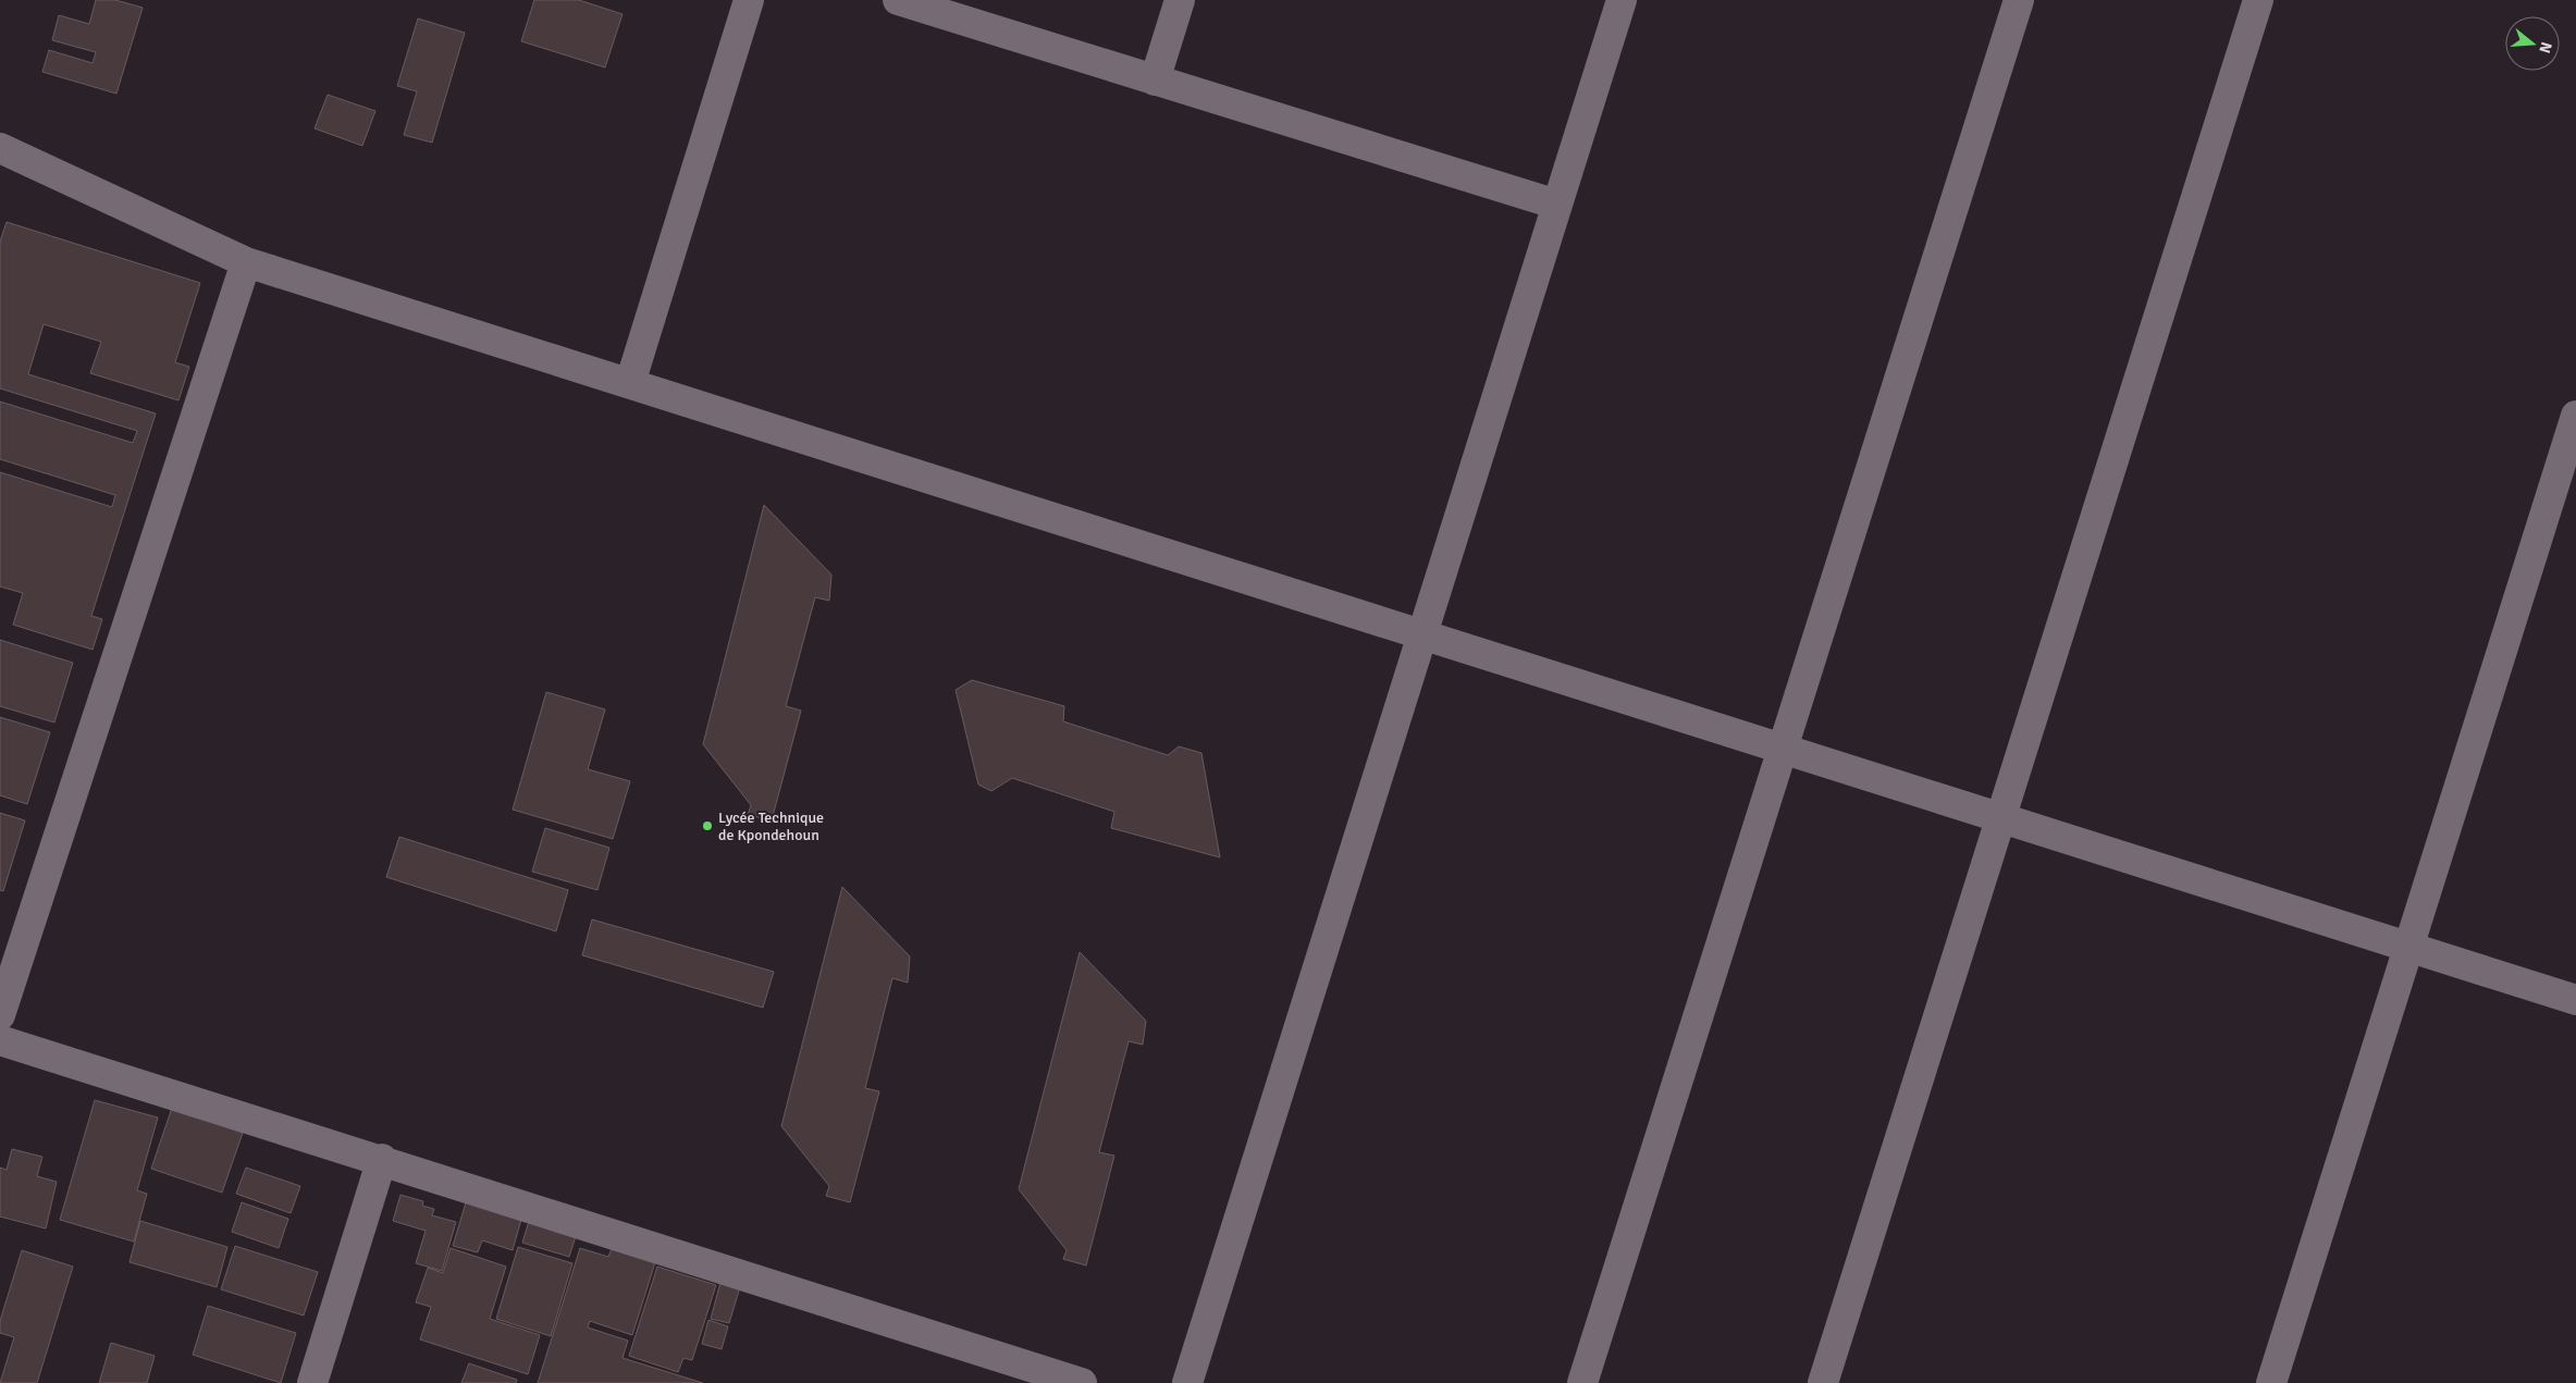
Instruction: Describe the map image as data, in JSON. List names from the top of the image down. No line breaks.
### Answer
{"places":["Lycée Technique de Kpondehoun"],"north":"right"}
